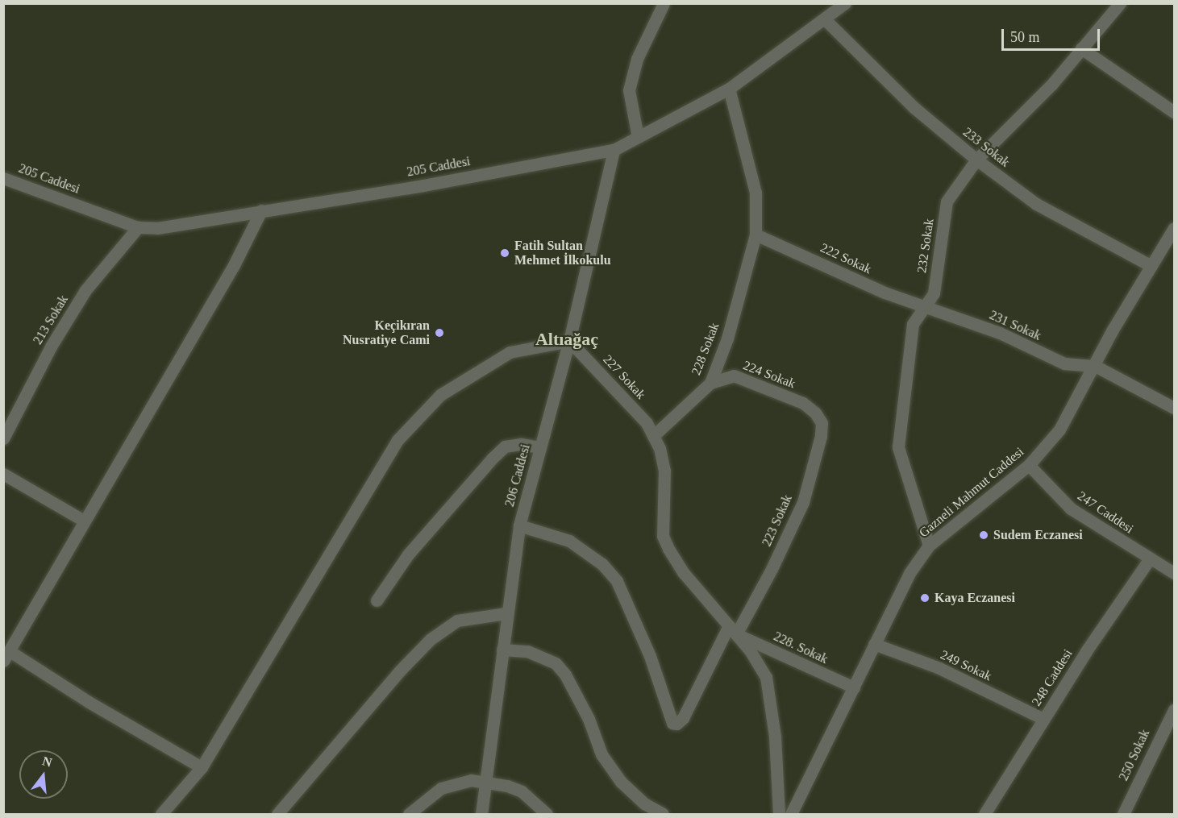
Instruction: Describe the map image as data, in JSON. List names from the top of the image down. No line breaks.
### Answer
{"streets":{"street":["233 Sokak","205 Caddesi","232 Sokak","222 Sokak","213 Sokak","231 Sokak","228 Sokak","224 Sokak","227 Sokak","206 Caddesi","Gazneli Mahmut Caddesi","247 Caddesi","223 Sokak","228. Sokak","249 Sokak","248 Caddesi","250 Sokak"]},"crossings":[["233 Sokak","205 Caddesi"],["233 Sokak","232 Sokak"],["233 Sokak","Gazneli Mahmut Caddesi"],["205 Caddesi","213 Sokak"],["205 Caddesi","228 Sokak"],["205 Caddesi","206 Caddesi"],["232 Sokak","222 Sokak"],["232 Sokak","231 Sokak"],["232 Sokak","Gazneli Mahmut Caddesi"],["222 Sokak","231 Sokak"],["222 Sokak","228 Sokak"],["231 Sokak","Gazneli Mahmut Caddesi"],["228 Sokak","224 Sokak"],["228 Sokak","227 Sokak"],["224 Sokak","223 Sokak"],["227 Sokak","206 Caddesi"],["206 Caddesi","223 Sokak"],["Gazneli Mahmut Caddesi","247 Caddesi"],["Gazneli Mahmut Caddesi","228. Sokak"],["Gazneli Mahmut Caddesi","249 Sokak"],["247 Caddesi","248 Caddesi"],["223 Sokak","228. Sokak"],["249 Sokak","248 Caddesi"]],"districts":["Altıağaç"],"places":["Fatih Sultan Mehmet İlkokulu","Keçikıran Nusratiye Cami","Sudem Eczanesi","Kaya Eczanesi"],"scale_bar":"50 m","north":"top"}
